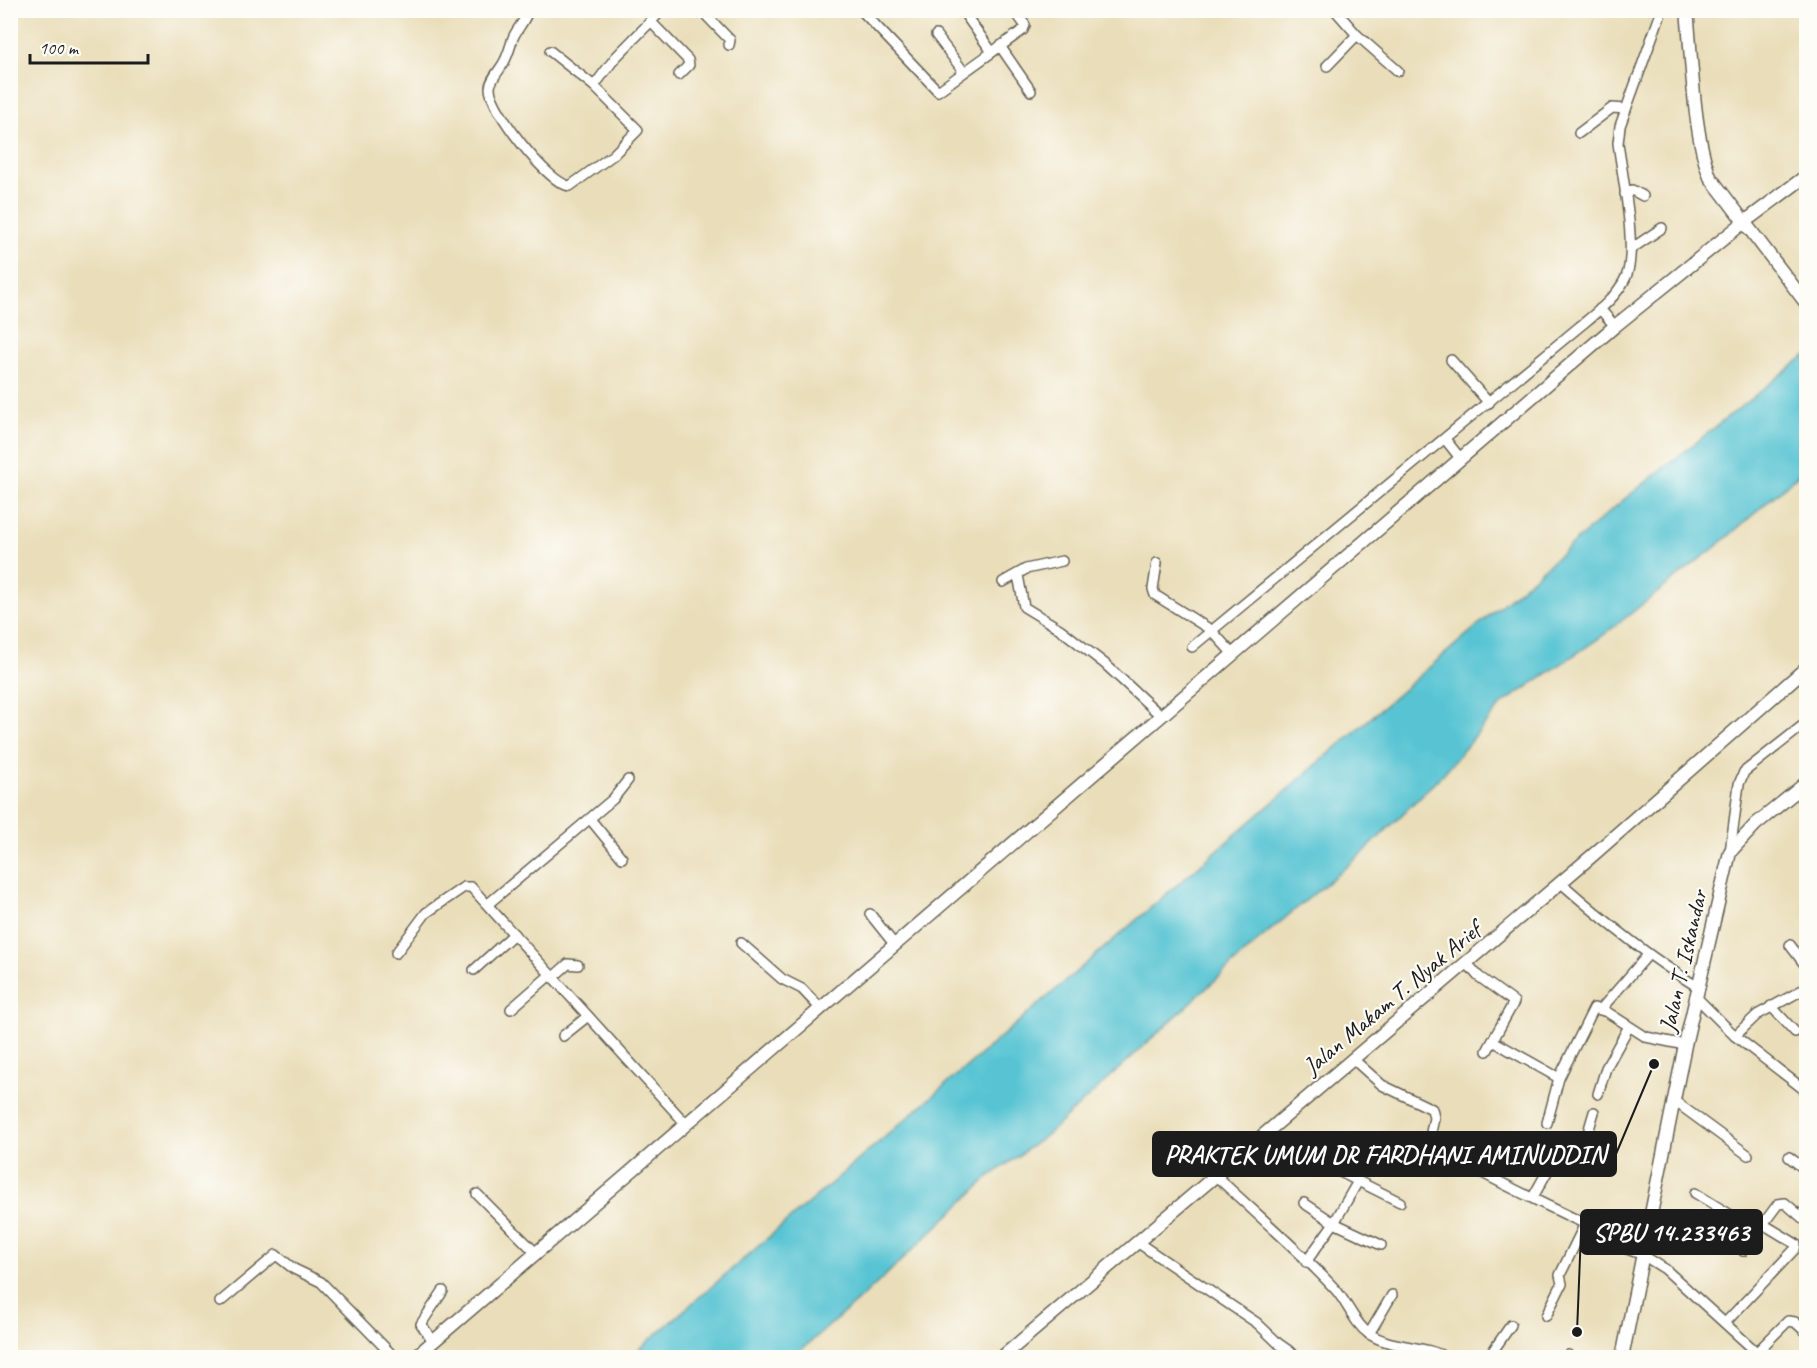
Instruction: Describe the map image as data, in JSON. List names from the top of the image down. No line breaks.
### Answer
{"streets":{"street":["Jalan T. Iskandar","Jalan Makam T. Nyak Arief"]},"places":["PRAKTEK UMUM DR FARDHANI AMINUDDIN","SPBU 14.233463"],"scale_bar":"100 m"}
